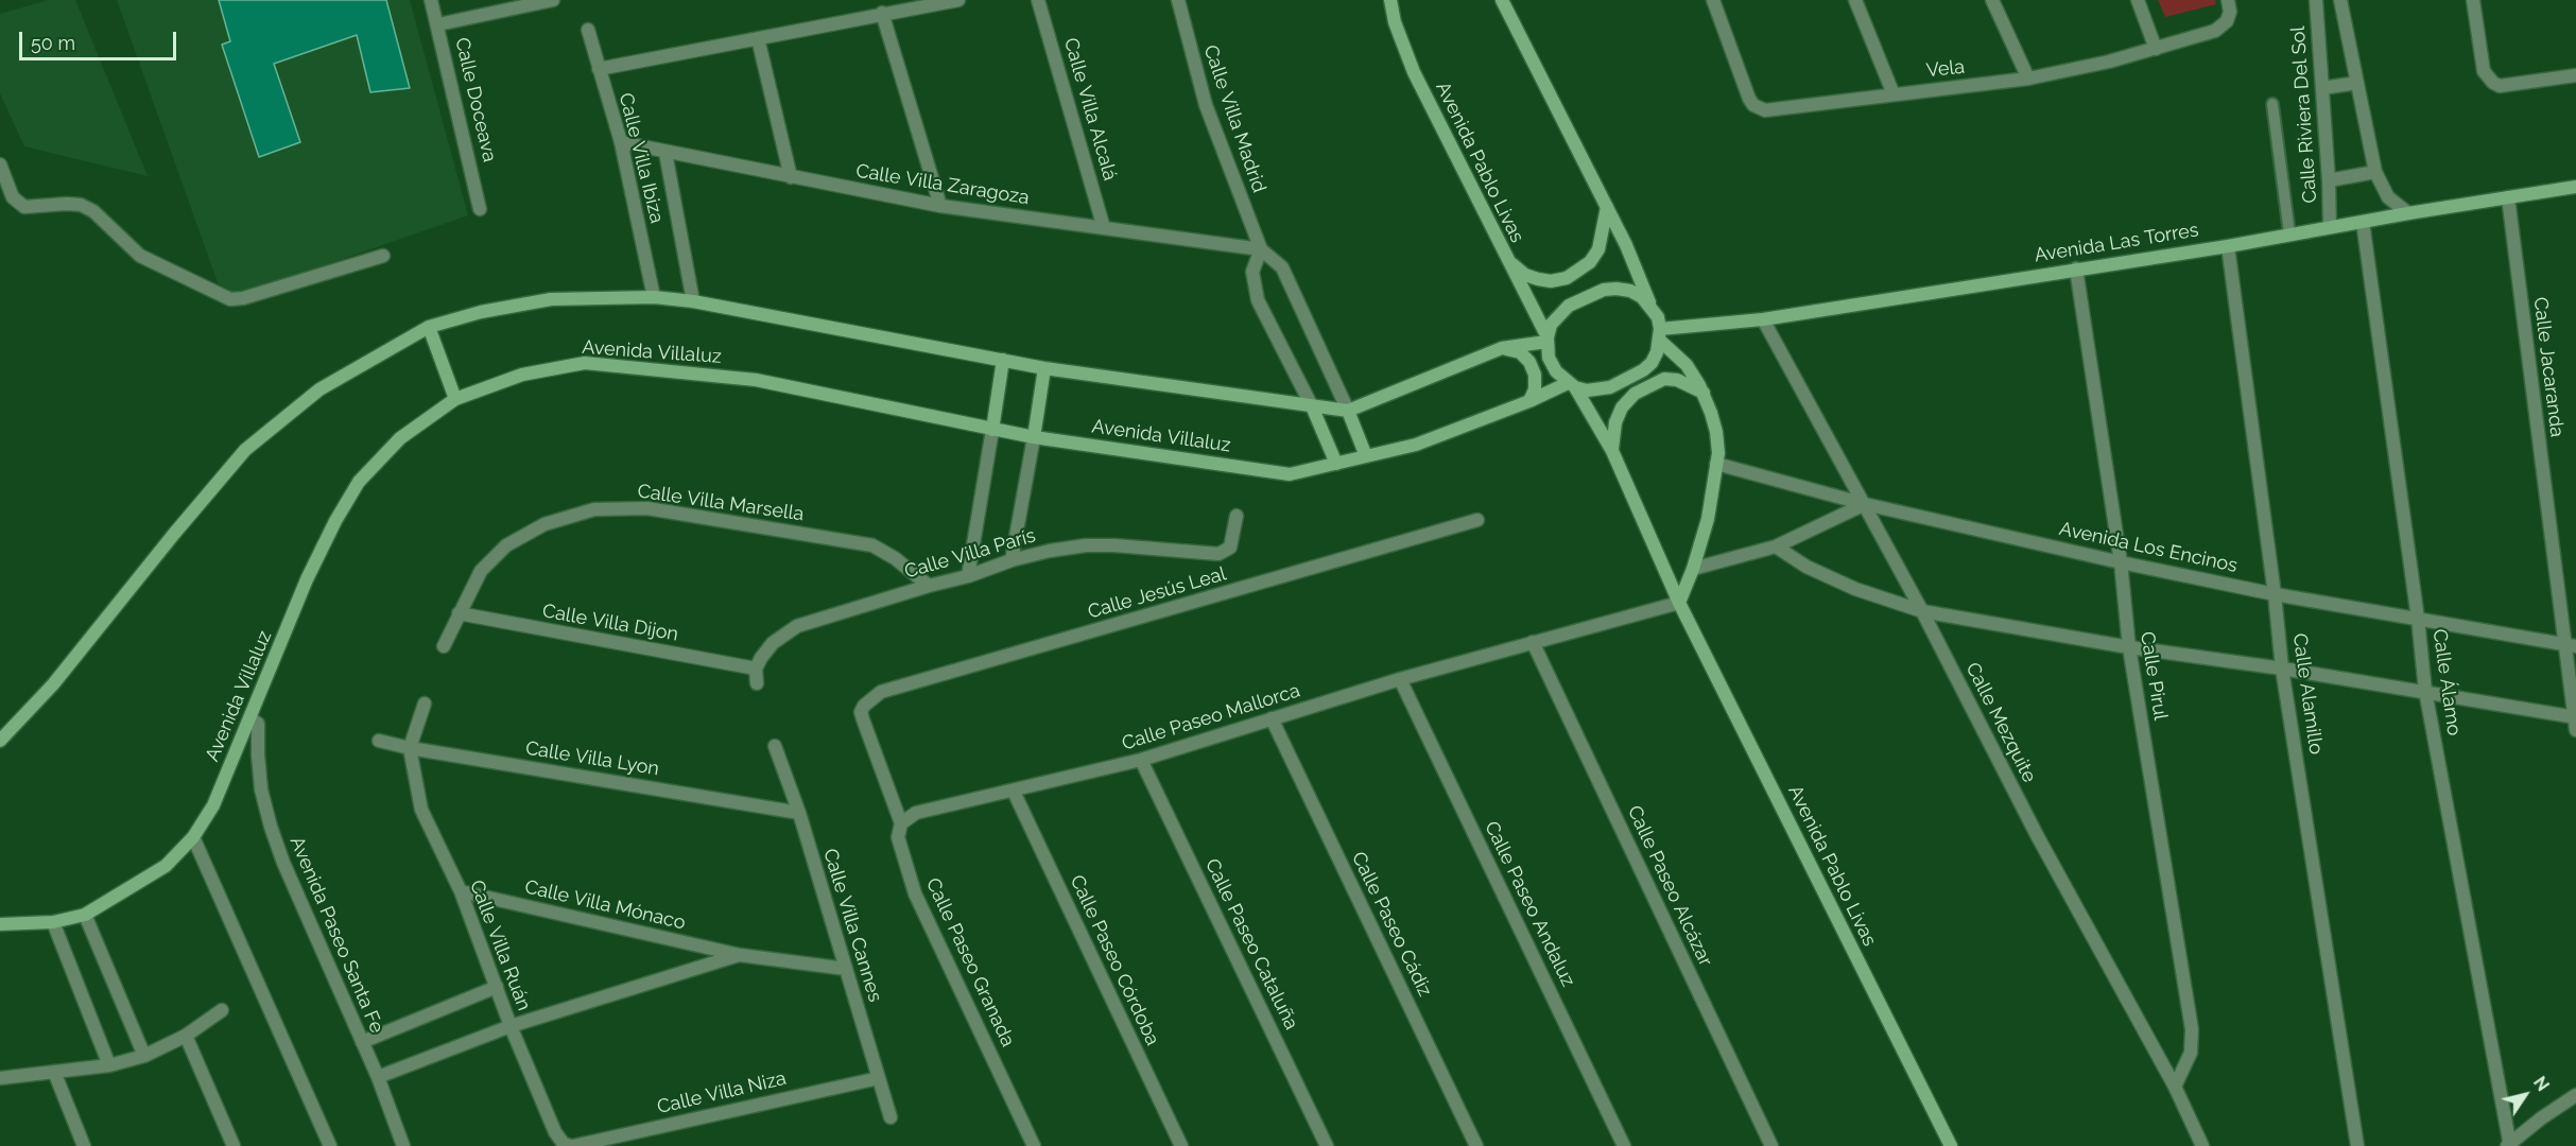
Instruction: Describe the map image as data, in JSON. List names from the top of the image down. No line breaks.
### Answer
{"streets":{"street":["Vela","Calle Doceava","Calle Villa Alcalá","Calle Riviera Del Sol","Calle Villa Madrid","Calle Villa Ibiza","Avenida Pablo Livas","Calle Villa Zaragoza","Avenida Las Torres","Avenida Villaluz","Calle Jacaranda","Calle Villa Marsella","Avenida Los Encinos","Calle Villa París","Calle Jesús Leal","Calle Villa Dijon","Calle Pirul","Calle Álamo","Calle Alamillo","Calle Paseo Mallorca","Calle Mezquite","Calle Villa Lyon","Calle Paseo Alcázar","Calle Paseo Andaluz","Calle Villa Mónaco","Calle Paseo Cádiz","Calle Villa Cannes","Avenida Paseo Santa Fe","Calle Paseo Cataluña","Calle Villa Ruán","Calle Paseo Córdoba","Calle Paseo Granada","Calle Villa Niza"]},"crossings":[["Calle Villa Alcalá","Calle Villa Zaragoza"],["Calle Riviera Del Sol","Avenida Las Torres"],["Calle Villa Madrid","Calle Villa Zaragoza"],["Calle Villa Ibiza","Calle Villa Zaragoza"],["Avenida Pablo Livas","Avenida Las Torres"],["Avenida Pablo Livas","Avenida Villaluz"],["Avenida Pablo Livas","Calle Paseo Mallorca"],["Avenida Las Torres","Avenida Villaluz"],["Avenida Las Torres","Calle Jacaranda"],["Avenida Las Torres","Calle Pirul"],["Avenida Las Torres","Calle Álamo"],["Avenida Las Torres","Calle Alamillo"],["Avenida Las Torres","Calle Mezquite"],["Avenida Villaluz","Avenida Paseo Santa Fe"],["Calle Jacaranda","Avenida Los Encinos"],["Calle Villa Marsella","Calle Villa París"],["Calle Villa Marsella","Calle Villa Dijon"],["Avenida Los Encinos","Calle Pirul"],["Avenida Los Encinos","Calle Álamo"],["Avenida Los Encinos","Calle Alamillo"],["Avenida Los Encinos","Calle Mezquite"],["Calle Villa París","Calle Villa Dijon"],["Calle Jesús Leal","Calle Paseo Granada"],["Calle Pirul","Calle Mezquite"],["Calle Paseo Mallorca","Calle Paseo Alcázar"],["Calle Paseo Mallorca","Calle Paseo Andaluz"],["Calle Paseo Mallorca","Calle Paseo Cádiz"],["Calle Paseo Mallorca","Calle Paseo Cataluña"],["Calle Paseo Mallorca","Calle Paseo Córdoba"],["Calle Paseo Mallorca","Calle Paseo Granada"],["Calle Villa Lyon","Calle Villa Cannes"],["Calle Villa Lyon","Calle Villa Ruán"],["Calle Villa Mónaco","Calle Villa Cannes"],["Calle Villa Mónaco","Avenida Paseo Santa Fe"],["Calle Villa Mónaco","Calle Villa Ruán"],["Calle Villa Cannes","Calle Villa Niza"],["Calle Villa Ruán","Calle Villa Niza"]],"scale_bar":"50 m","north":"top right"}
